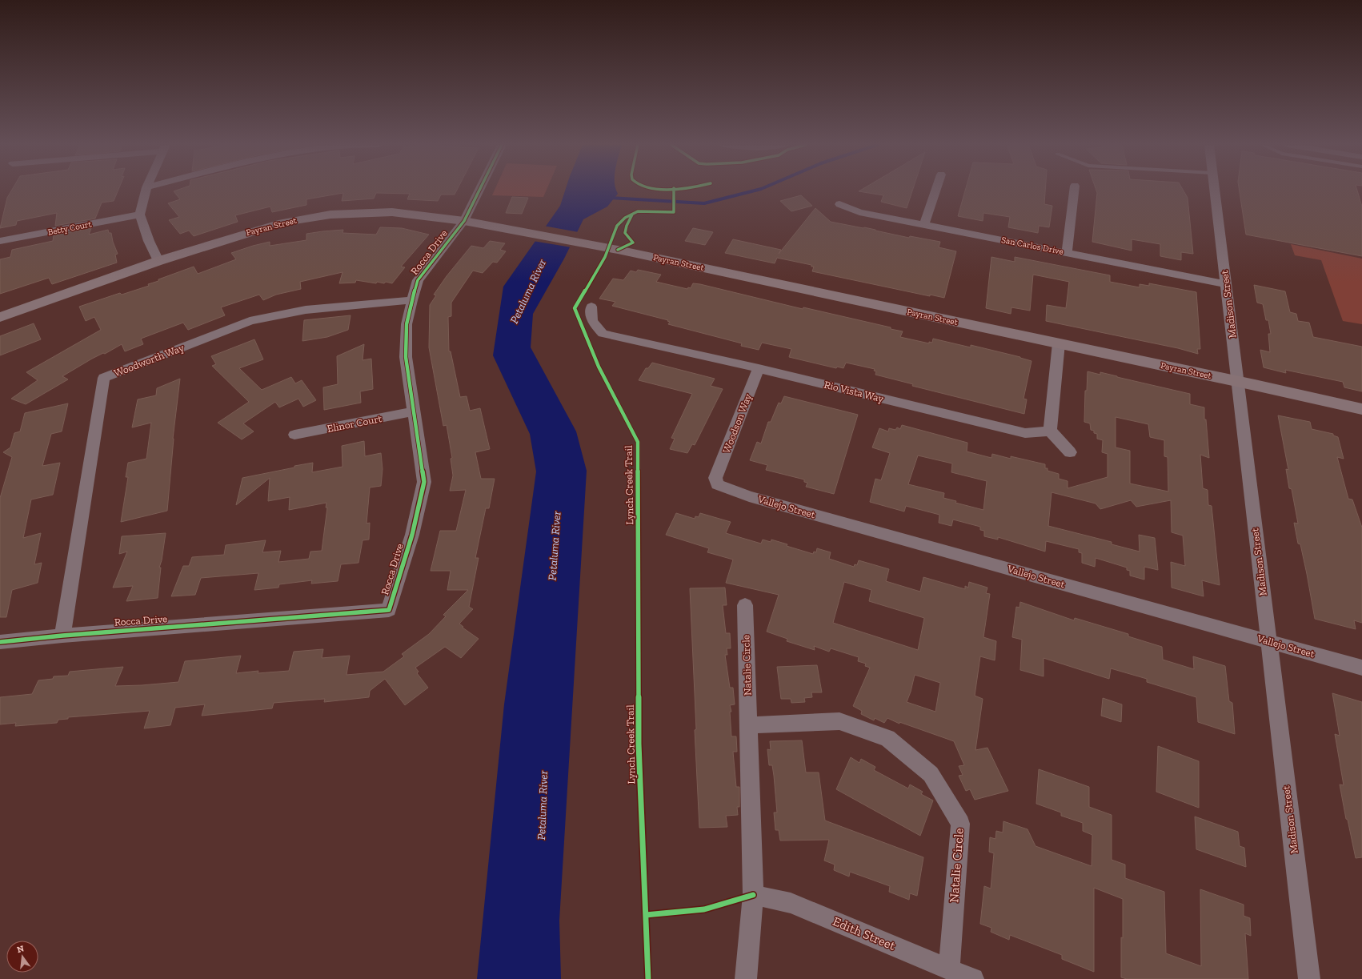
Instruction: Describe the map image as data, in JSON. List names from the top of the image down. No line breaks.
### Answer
{"streets":{"main road":["Payran Street"],"street":["Betty Court","San Carlos Drive","Rocca Drive","Madison Street","Woodworth Way","Rio Vista Way","Elinor Court","Woodson Way","Vallejo Street","Natalie Circle","Edith Street"],"cycle path":["Lynch Creek Trail"]},"crossings":[["Payran Street","Rocca Drive"],["Payran Street","Madison Street"],["San Carlos Drive","Madison Street"],["Rocca Drive","Woodworth Way"],["Rocca Drive","Elinor Court"],["Madison Street","Vallejo Street"],["Rio Vista Way","Woodson Way"],["Woodson Way","Vallejo Street"],["Natalie Circle","Edith Street"]],"water":["Petaluma River"],"north":"top"}
